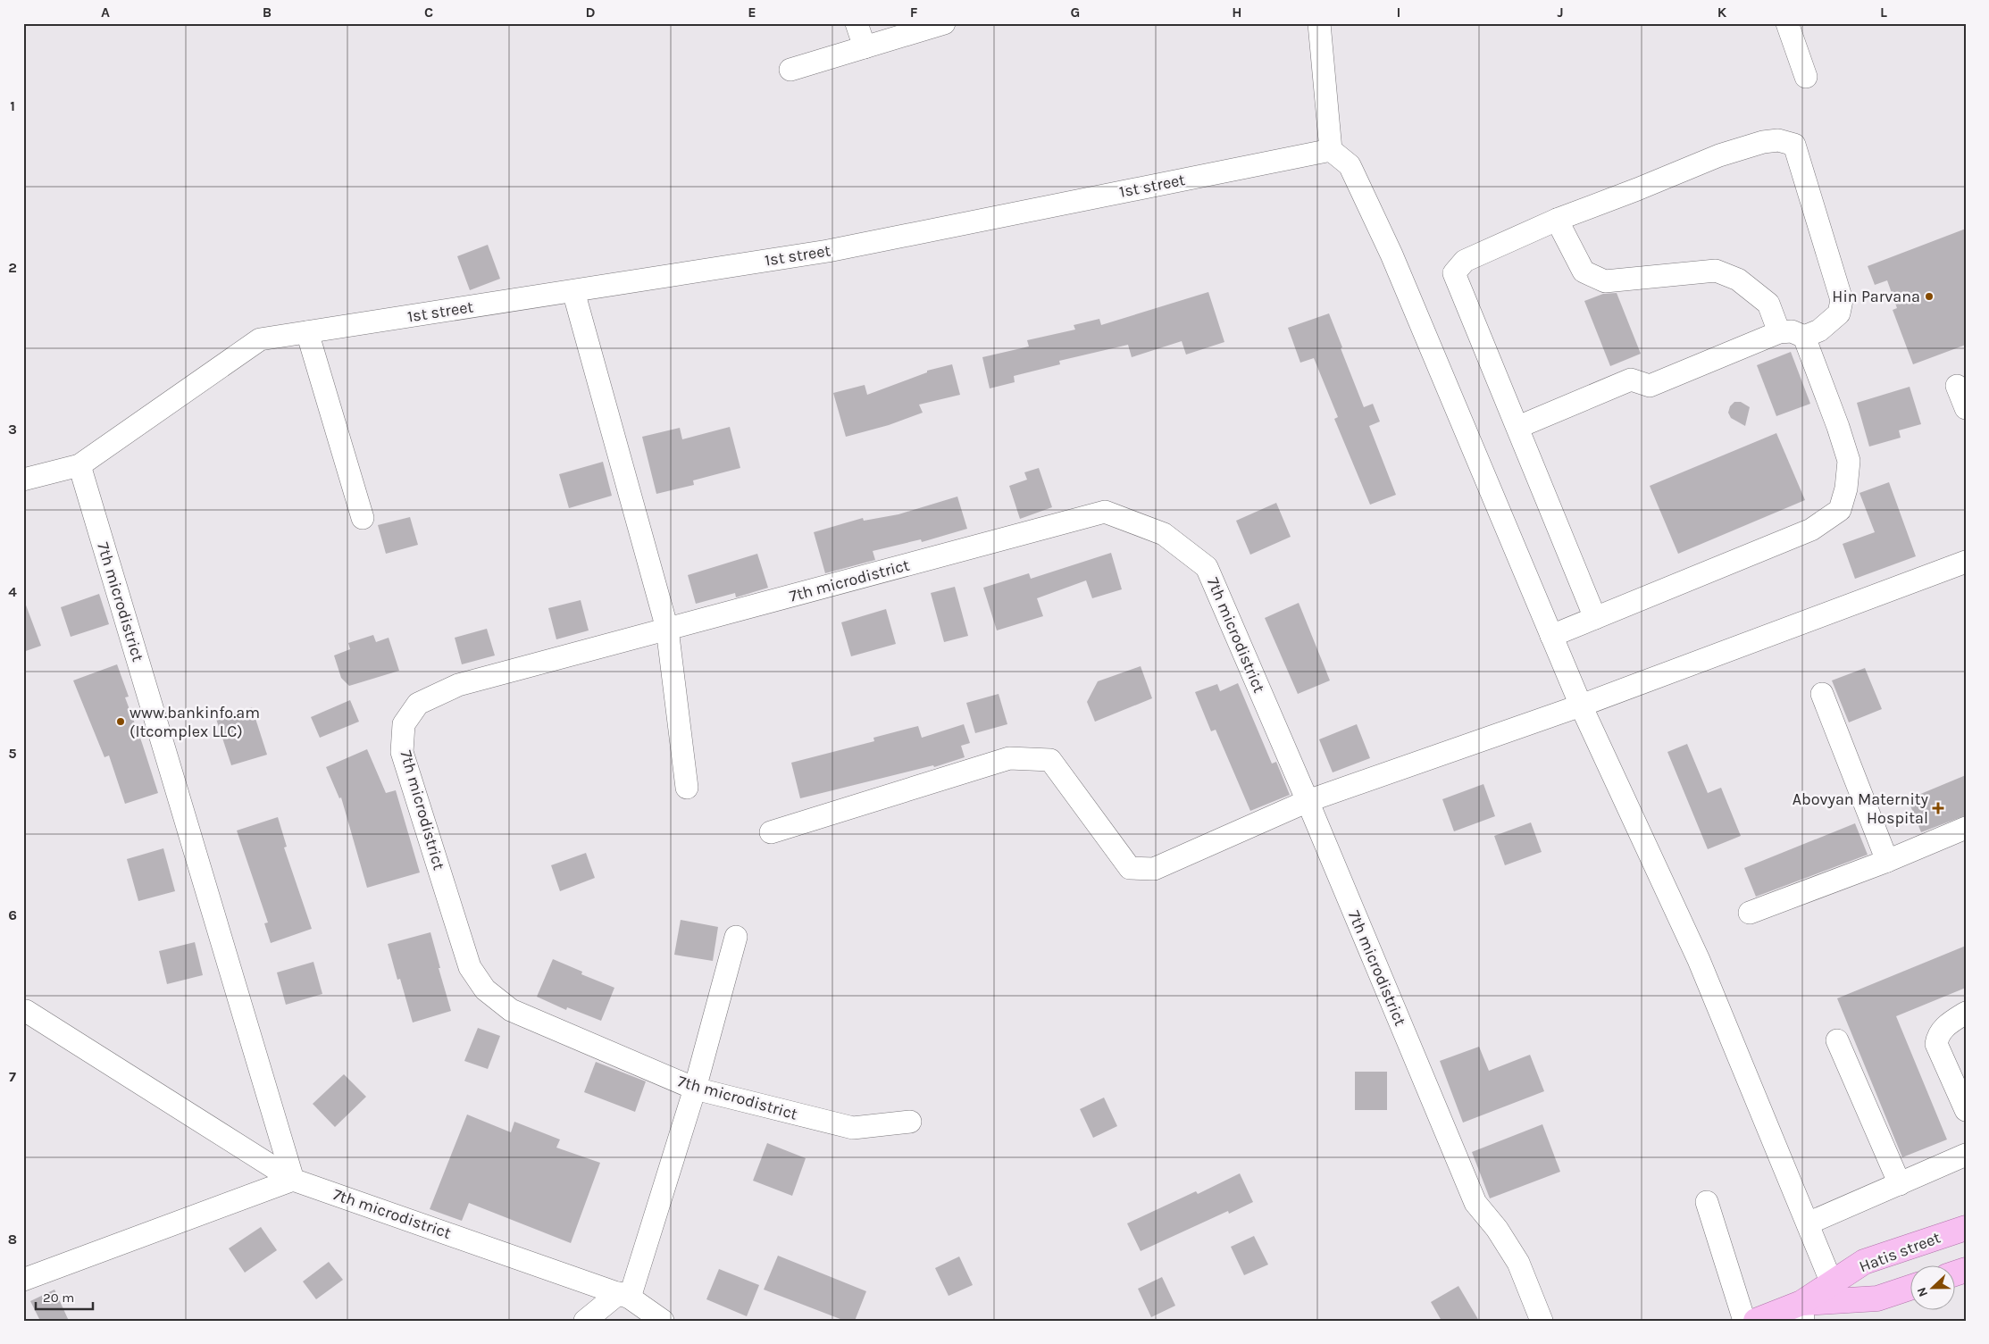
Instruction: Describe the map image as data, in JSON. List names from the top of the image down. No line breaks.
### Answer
{"streets":{"main road":["Hatis street"],"street":["1st street","7th microdistrict"]},"crossings":[["1st street","7th microdistrict"]],"places":{"other":["Hin Parvana","www.bankinfo.am (Itcomplex LLC)"],"health":["Abovyan Maternity Hospital"]},"scale_bar":"20 m","north":"left","grid":{"columns":["A","B","C","D","E","F","G","H","I","J","K","L"],"rows":["1","2","3","4","5","6","7","8"]}}
